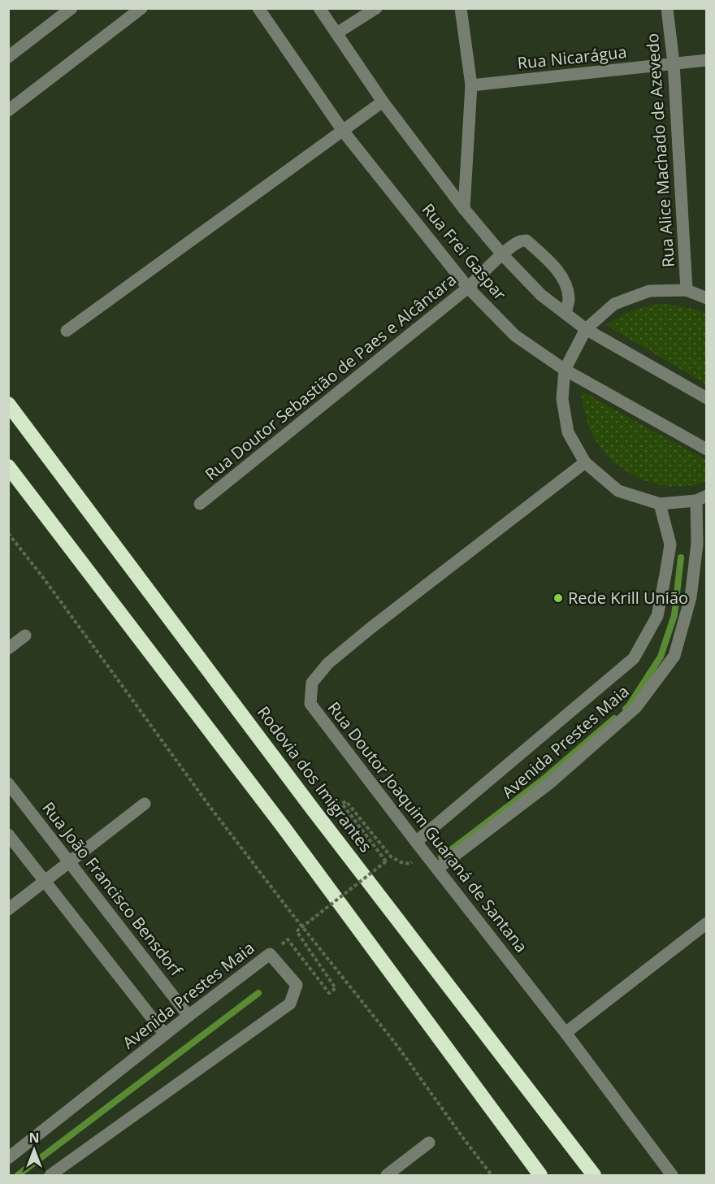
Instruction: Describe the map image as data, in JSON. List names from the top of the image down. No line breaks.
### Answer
{"streets":{"highway":["Rodovia dos Imigrantes"],"street":["Rua Nicarágua","Rua Alice Machado de Azevedo","Rua Frei Gaspar","Rua Doutor Sebastião de Paes e Alcântara","Avenida Prestes Maia","Rua Doutor Joaquim Guaraná de Santana","Rua João Francisco Bensdorf"]},"crossings":[["Rua Nicarágua","Rua Alice Machado de Azevedo"],["Rua Frei Gaspar","Rua Doutor Sebastião de Paes e Alcântara"],["Avenida Prestes Maia","Rua Doutor Joaquim Guaraná de Santana"],["Avenida Prestes Maia","Rua João Francisco Bensdorf"]],"places":["Rede Krill União"],"north":"top"}
